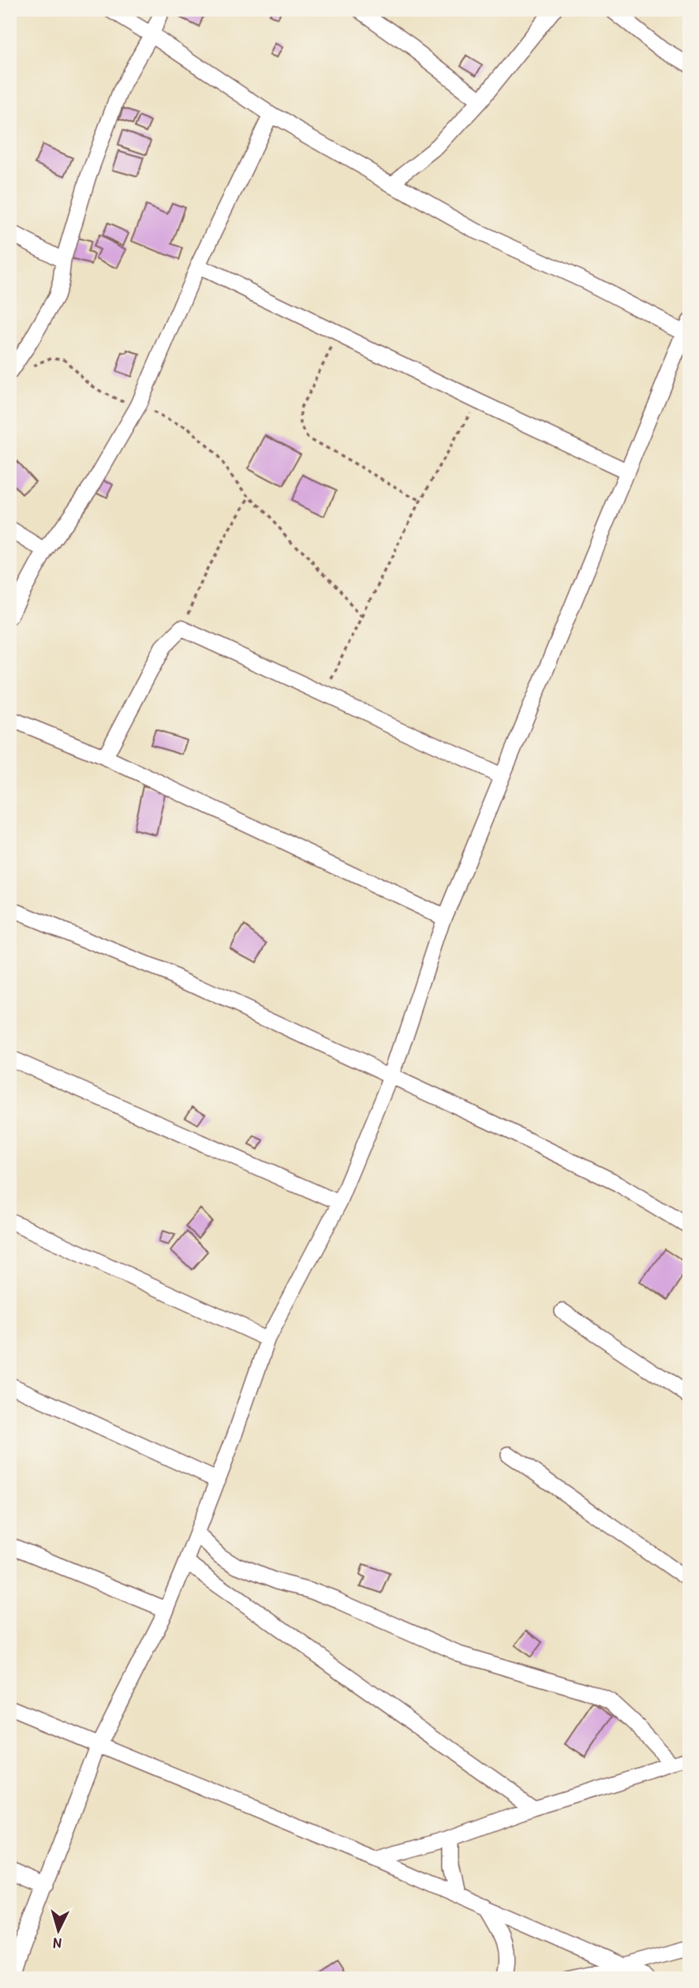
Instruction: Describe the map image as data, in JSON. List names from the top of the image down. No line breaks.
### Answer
{"north":"bottom"}
